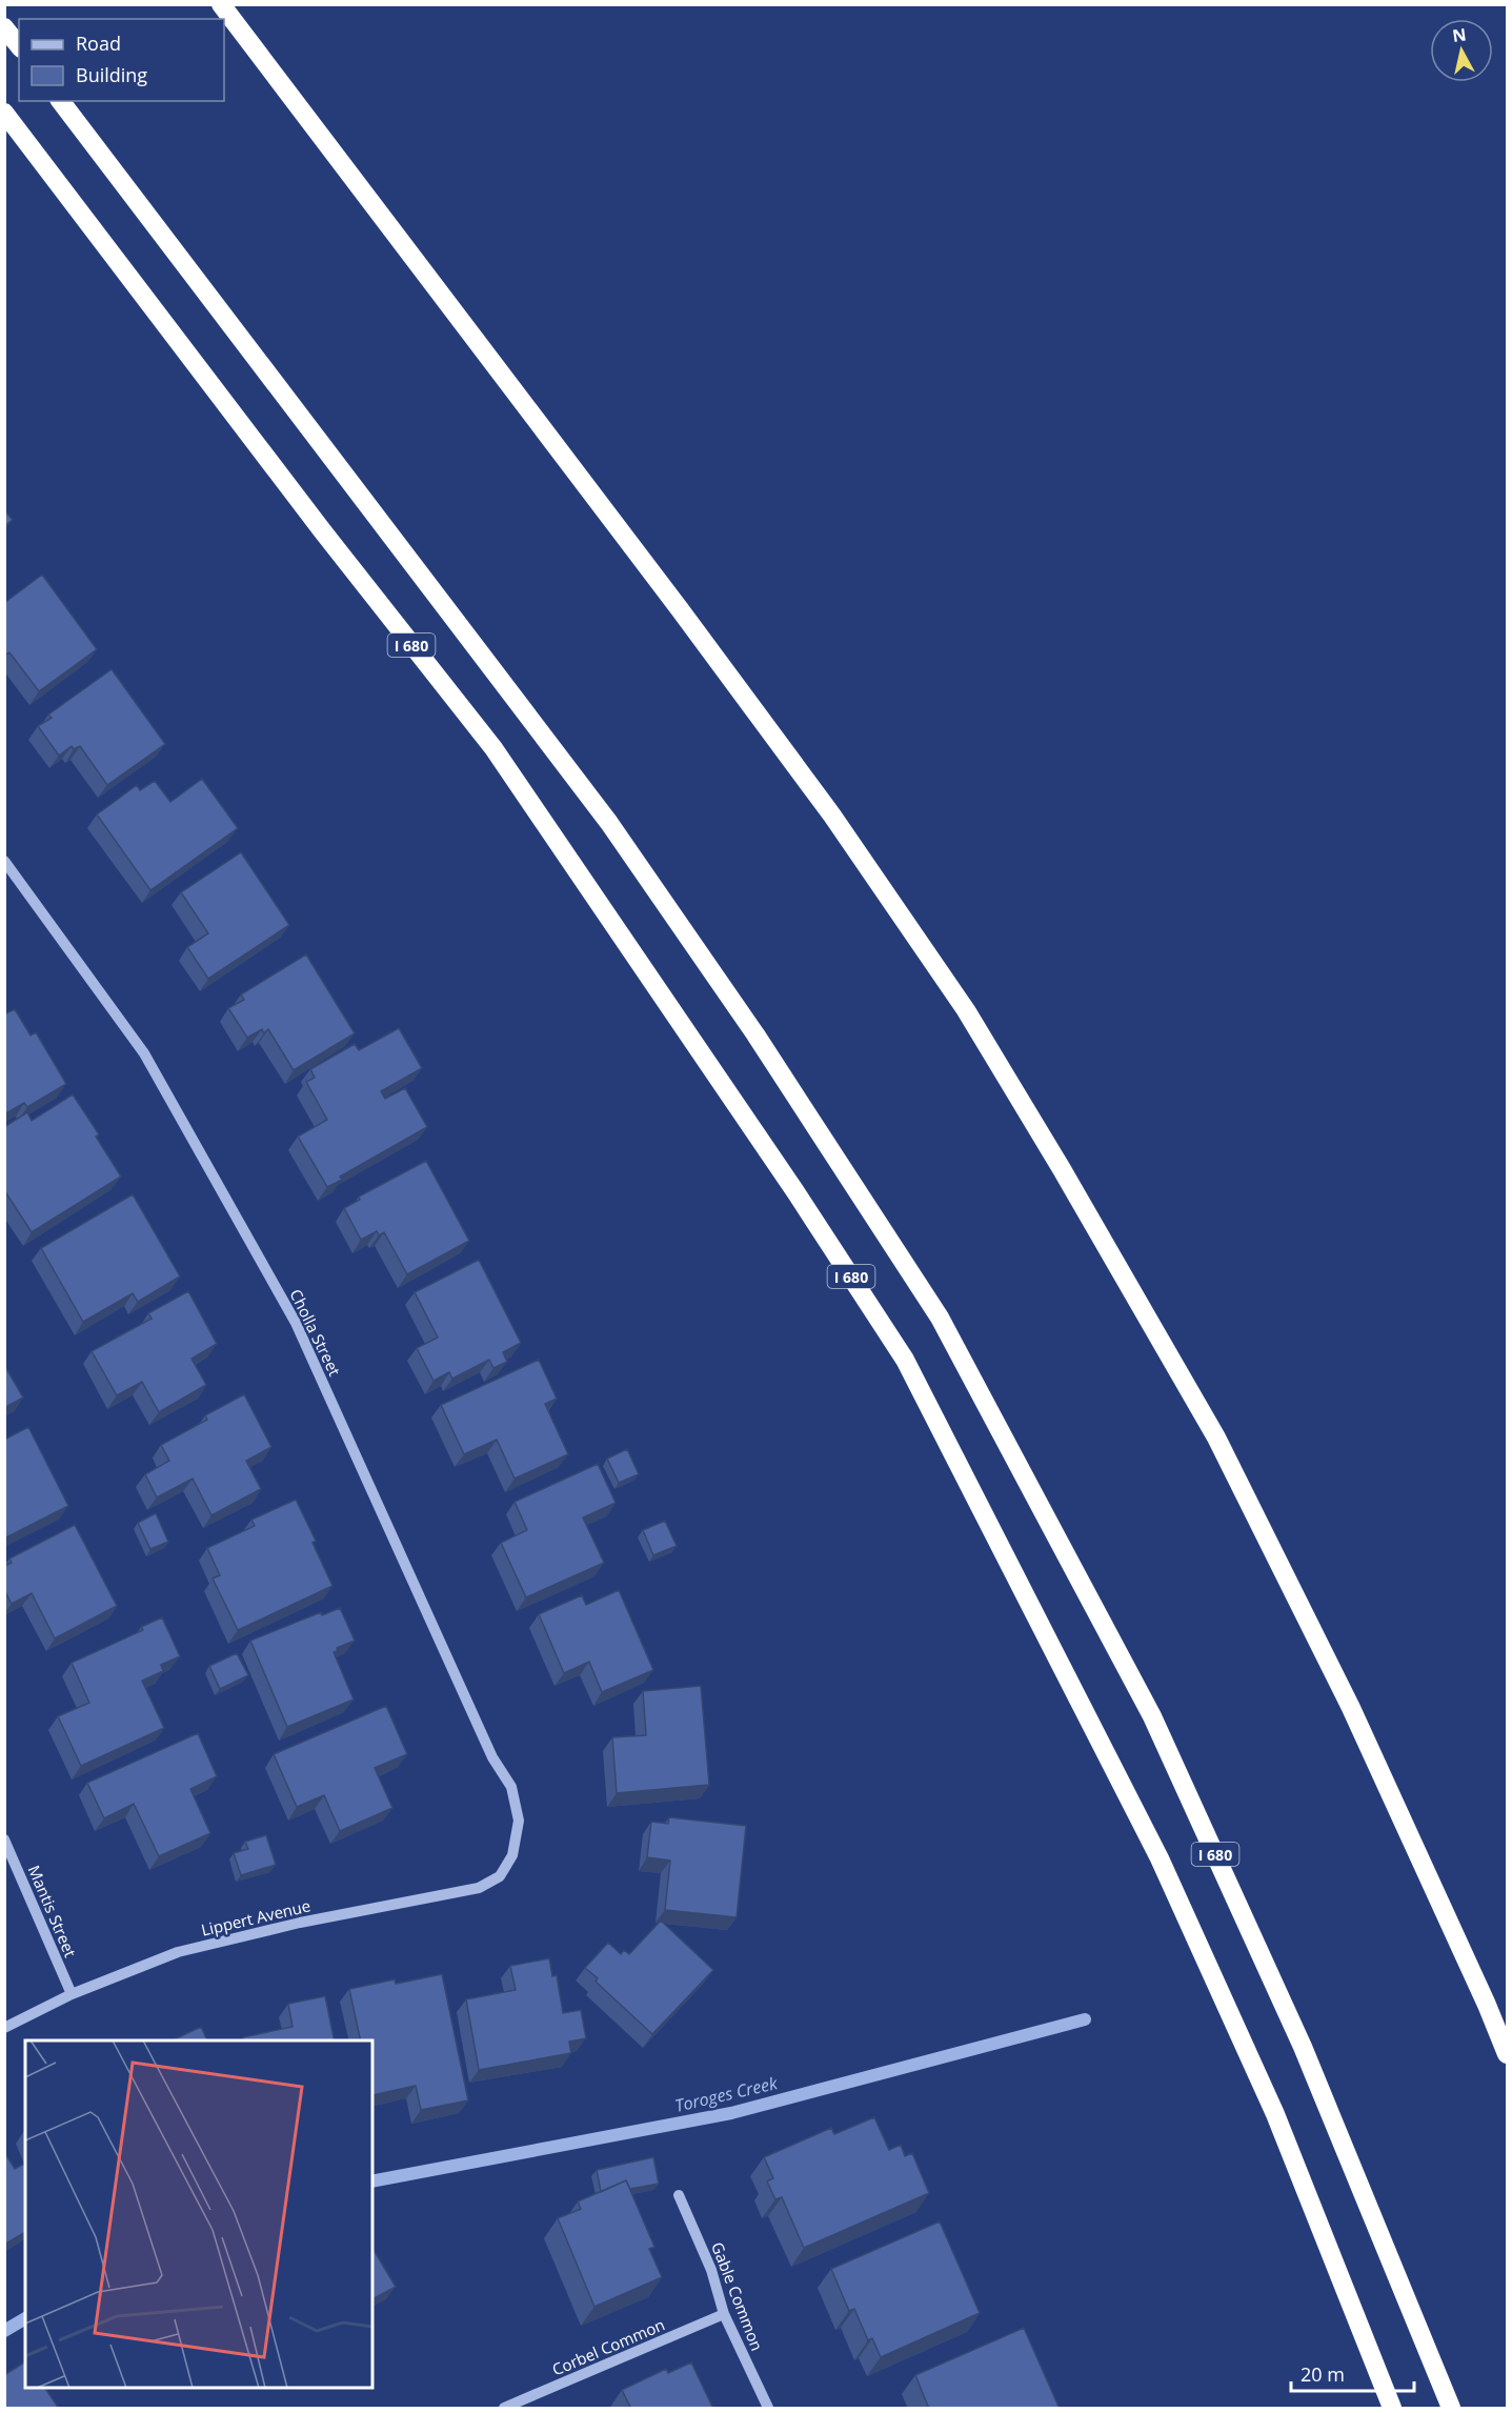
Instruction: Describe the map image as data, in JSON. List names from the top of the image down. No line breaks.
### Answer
{"streets":{"highway":["I 680"],"street":["Cholla Street","Mantis Street","Lippert Avenue","Gable Common","Corbel Common"]},"crossings":[["Cholla Street","Lippert Avenue"],["Mantis Street","Lippert Avenue"],["Gable Common","Corbel Common"]],"water":["Toroges Creek"],"legend":["Road","Building"],"scale_bar":"20 m","north":"top"}
